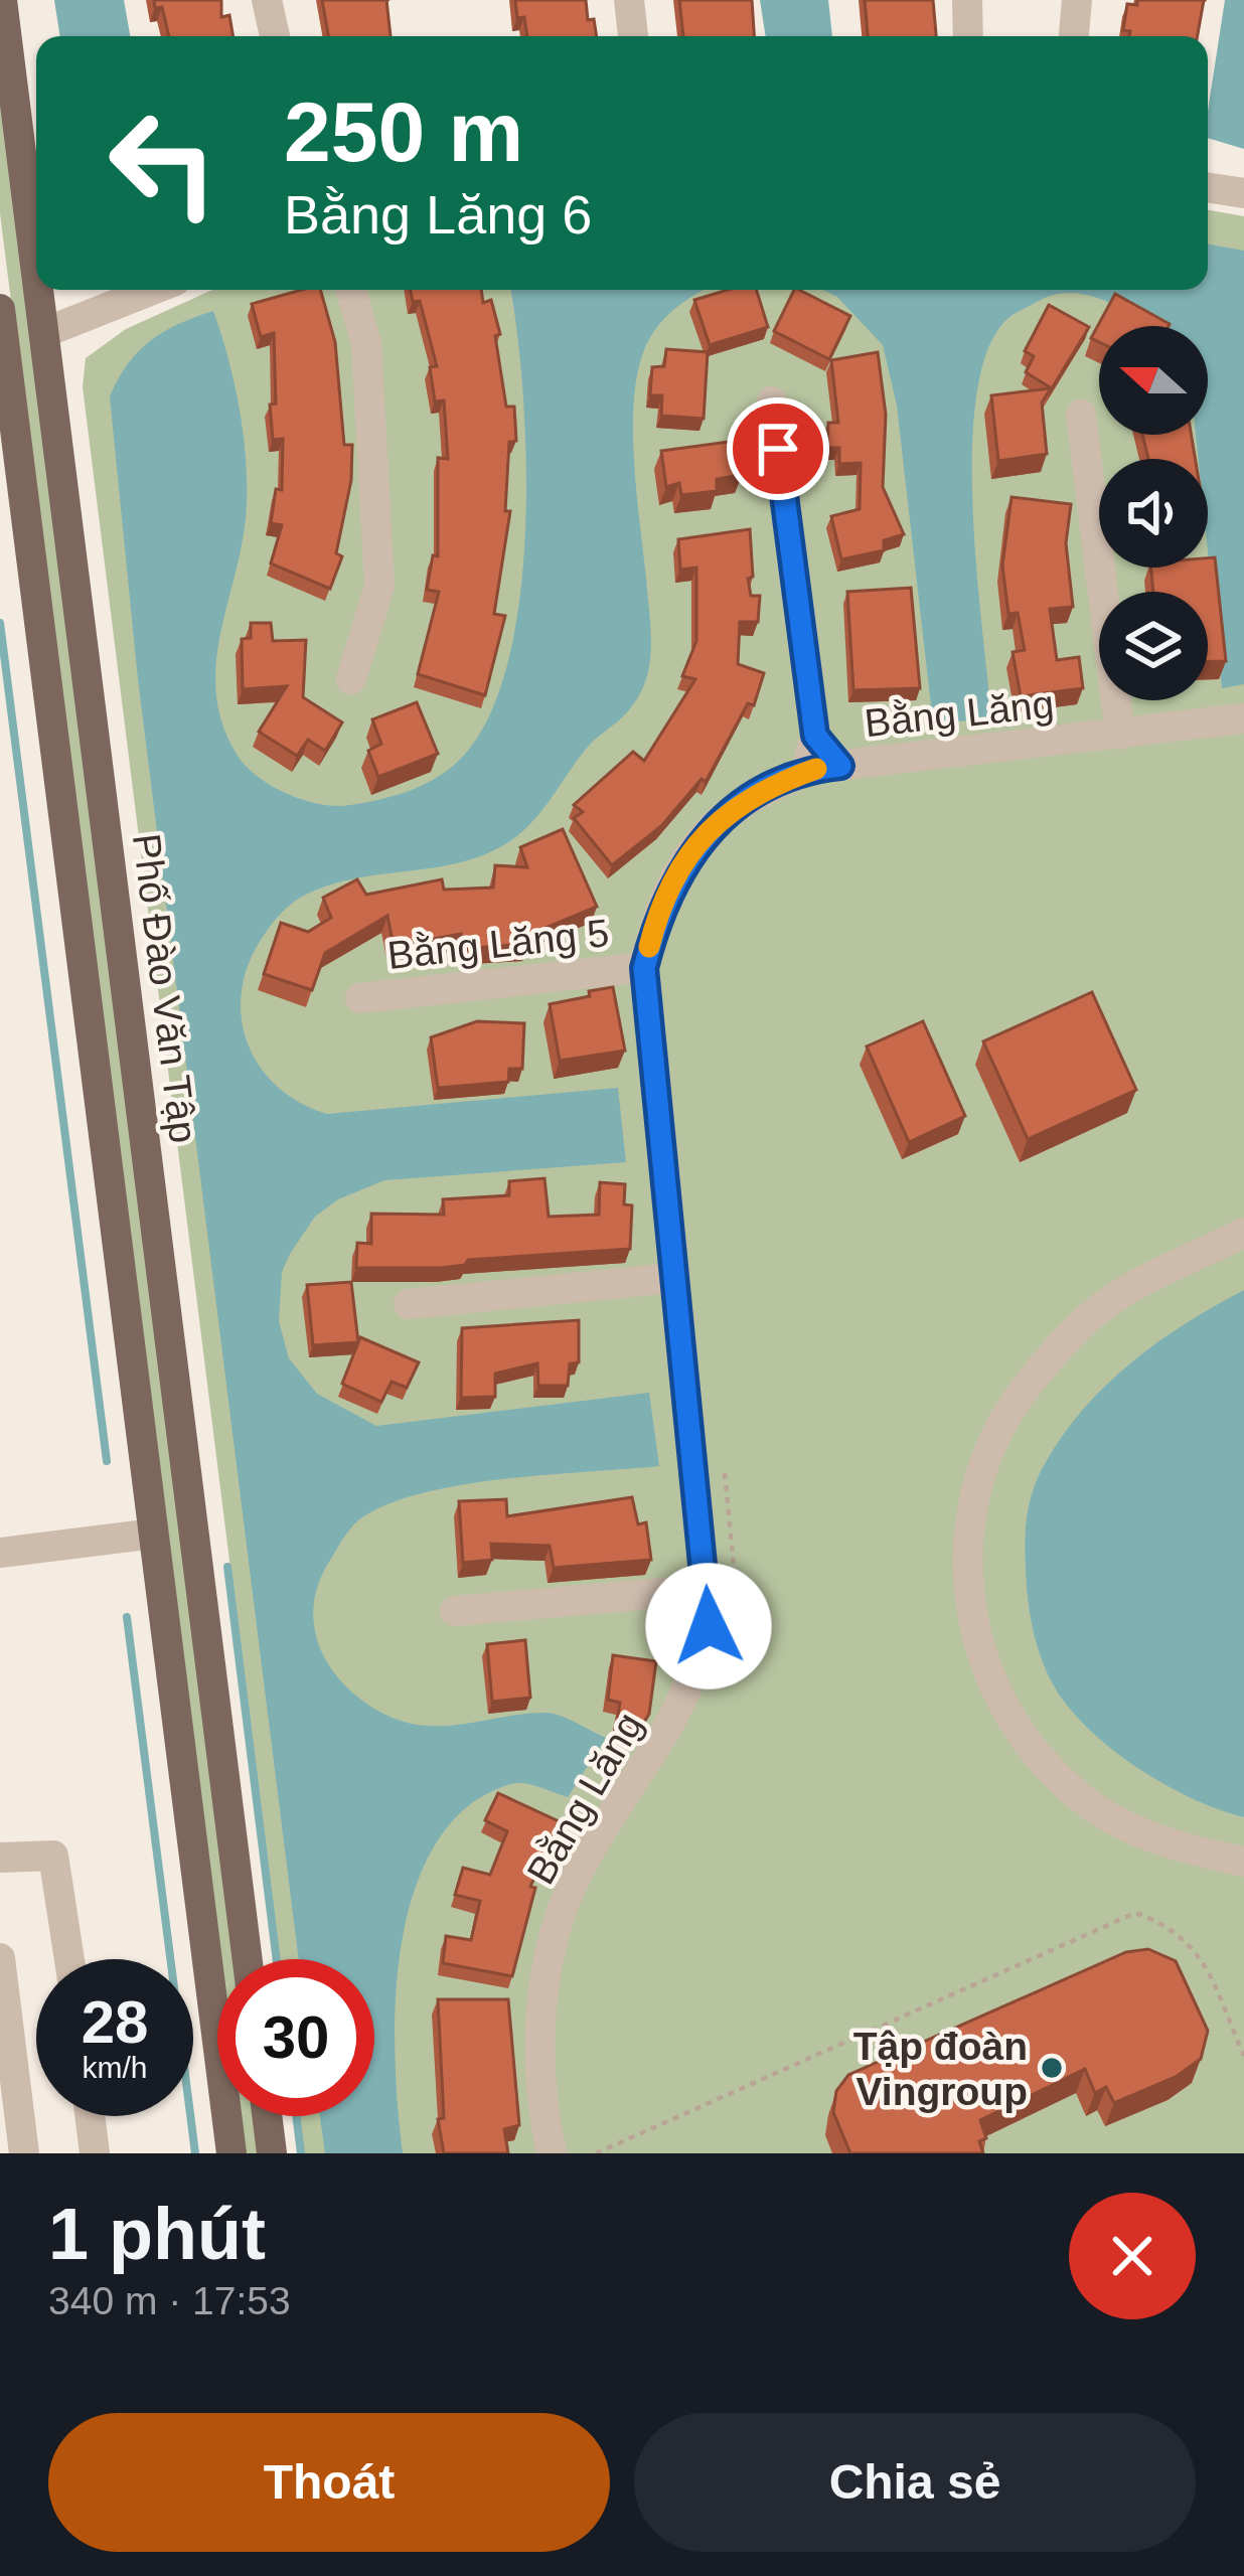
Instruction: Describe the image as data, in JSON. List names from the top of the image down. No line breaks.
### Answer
{"streets":{"main road":["Phố Đào Văn Tập"],"street":["Bằng Lăng","Bằng Lăng 5"]},"crossings":[["Bằng Lăng","Bằng Lăng 5"]],"places":["Tập đoàn Vingroup"],"north":"left","page":{"turn":["250 m","Bằng Lăng 6"],"speed":"28 km/h","limit":"30","heading":["1 phút","340 m · 17:53"],"buttons":["Thoát","Chia sẻ"]}}
